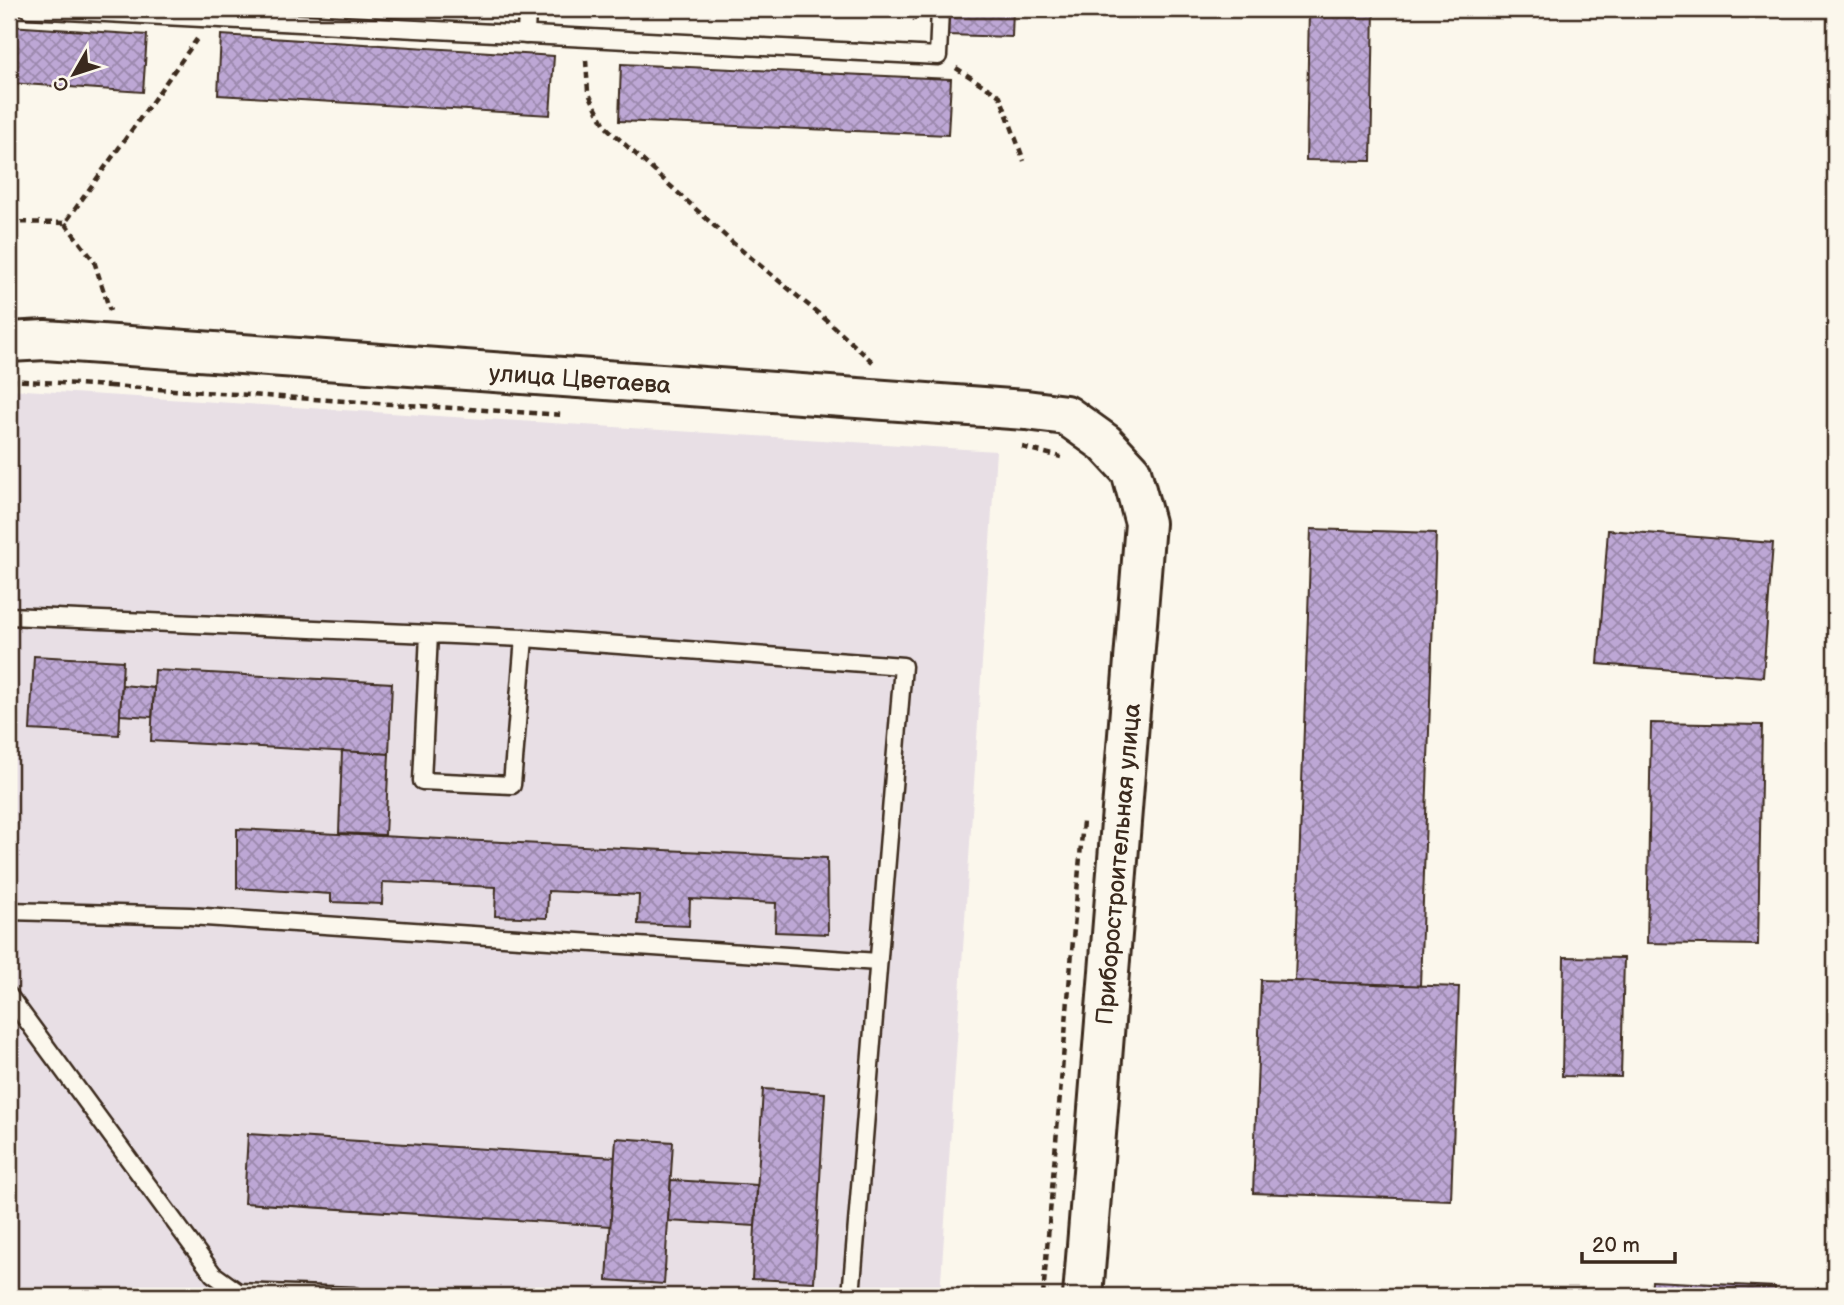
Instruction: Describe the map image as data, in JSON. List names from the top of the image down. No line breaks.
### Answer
{"streets":{"main road":["улица Цветаева","Приборостроительная улица"]},"crossings":[["улица Цветаева","Приборостроительная улица"]],"scale_bar":"20 m","north":"bottom left"}
